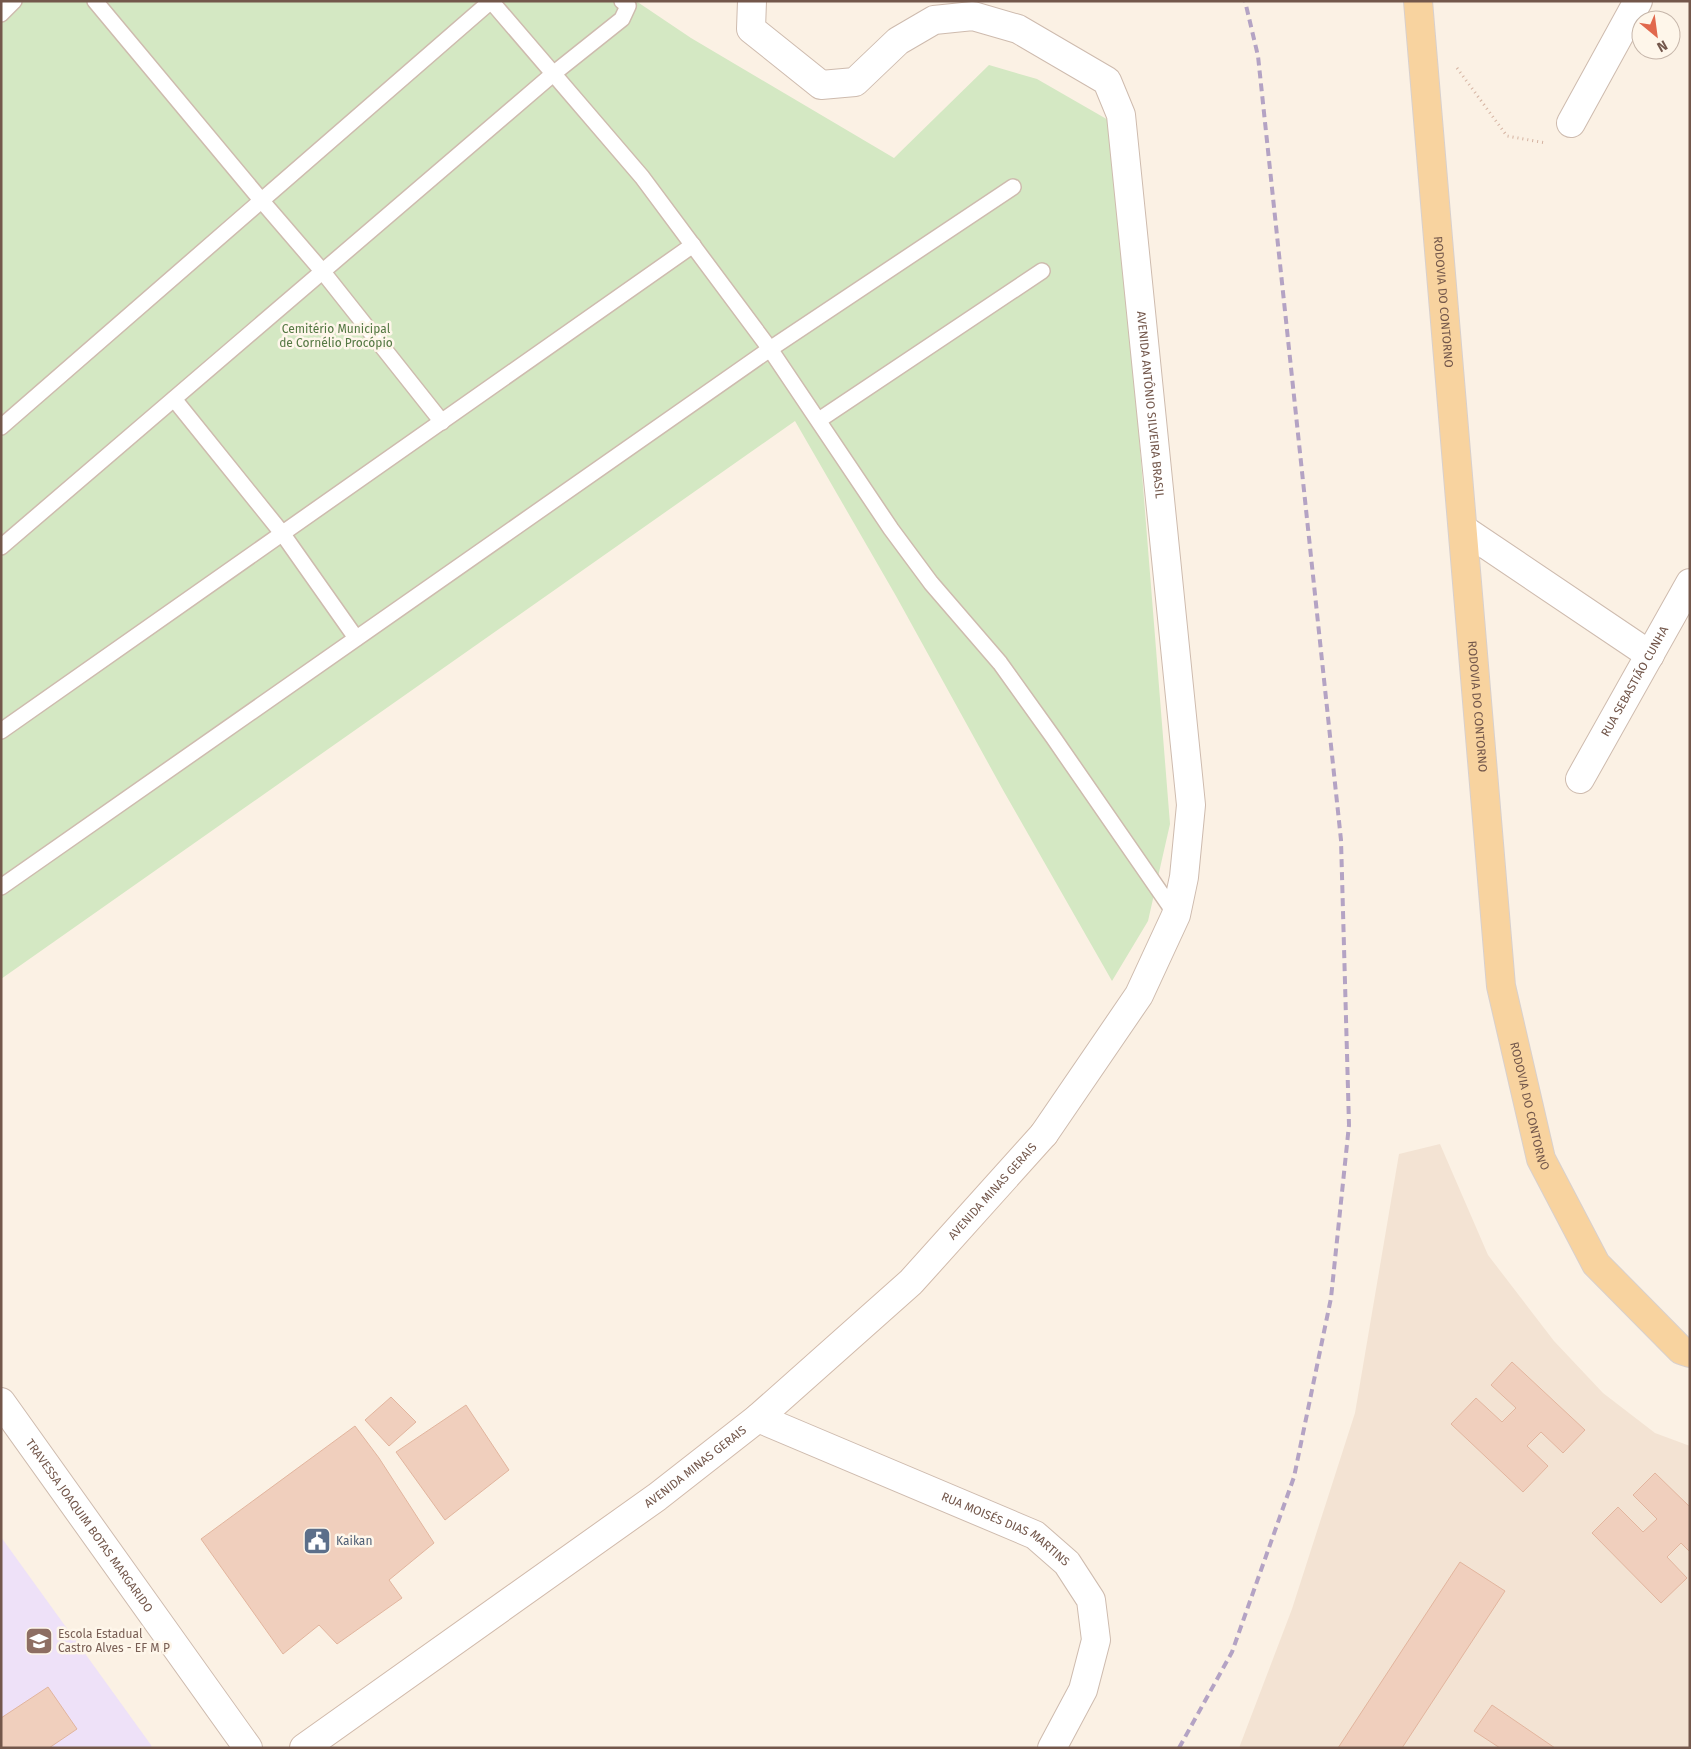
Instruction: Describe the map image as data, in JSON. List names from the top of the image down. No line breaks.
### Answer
{"streets":{"main road":["RODOVIA DO CONTORNO"],"street":["AVENIDA ANTÔNIO SILVEIRA BRASIL","RUA SEBASTIÃO CUNHA","AVENIDA MINAS GERAIS","TRAVESSA JOAQUIM BOTAS MARGARIDO","RUA MOISÉS DIAS MARTINS"]},"crossings":[["AVENIDA ANTÔNIO SILVEIRA BRASIL","AVENIDA MINAS GERAIS"],["AVENIDA MINAS GERAIS","RUA MOISÉS DIAS MARTINS"]],"parks":["Cemitério Municipal de Cornélio Procópio"],"places":{"public building":["Kaikan"],"school or university":["Escola Estadual Castro Alves - EF M P"]},"north":"bottom right"}
